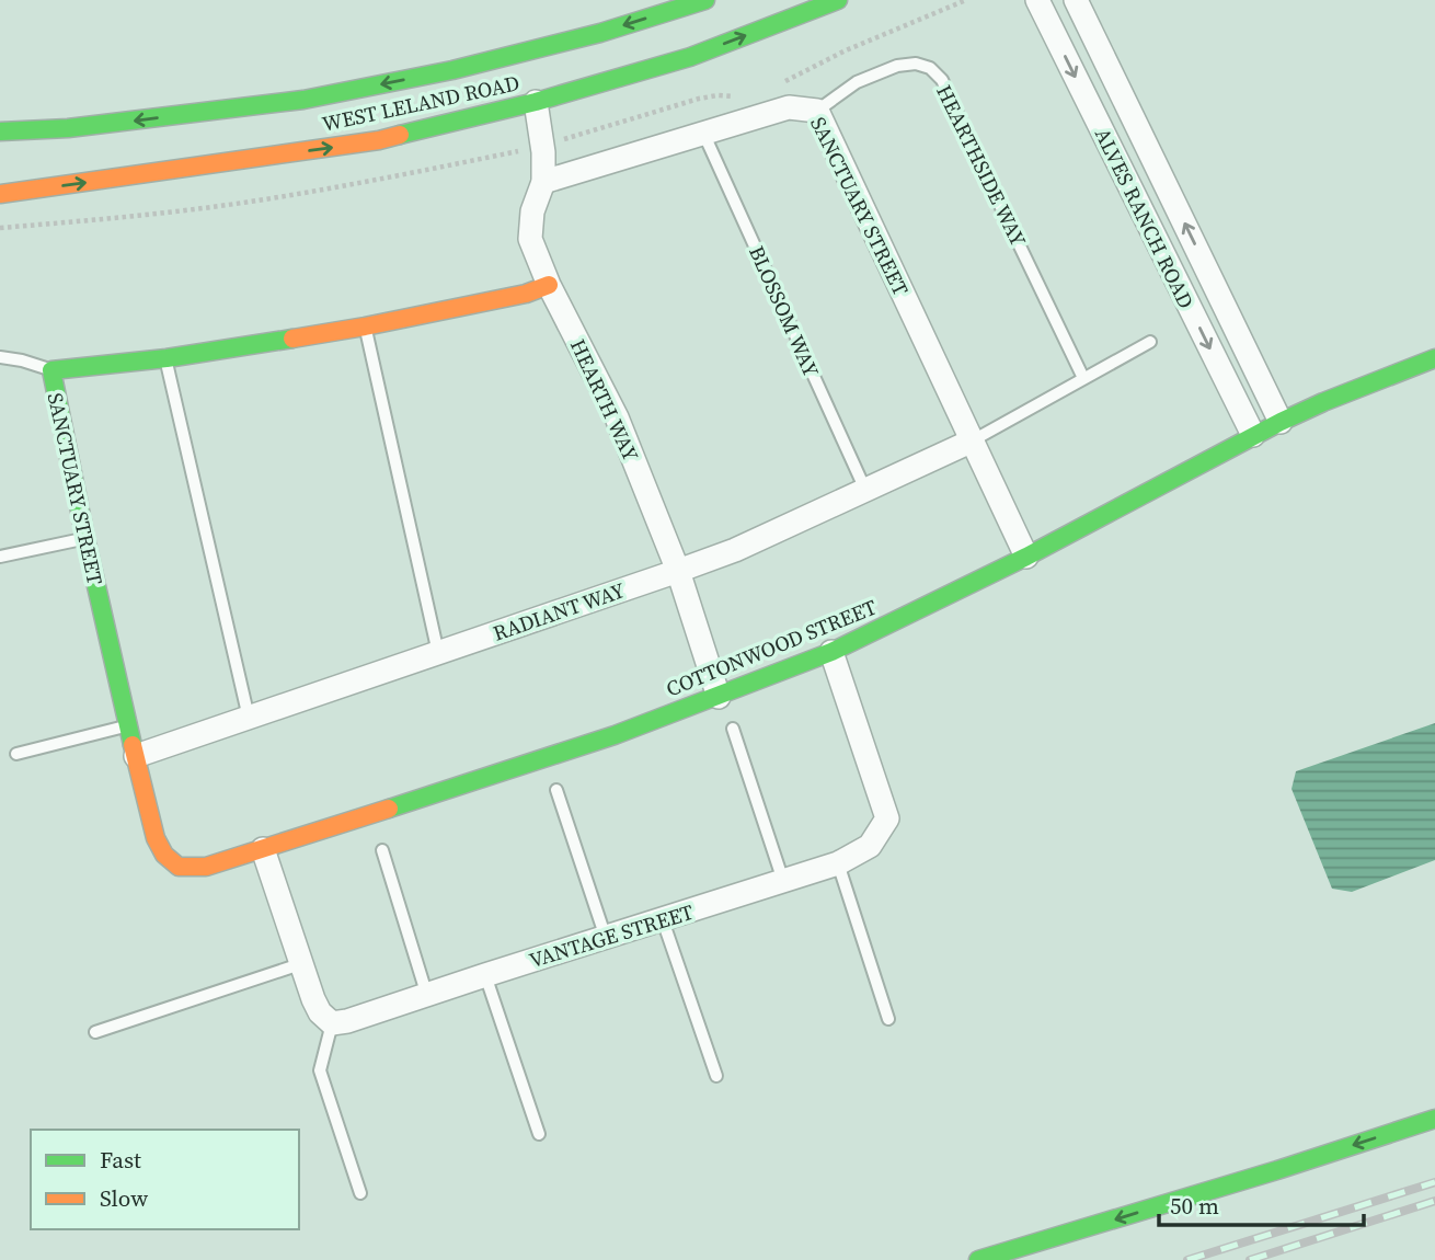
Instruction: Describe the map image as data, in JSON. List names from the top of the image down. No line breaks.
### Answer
{"streets":{"main road":["WEST LELAND ROAD","SANCTUARY STREET","COTTONWOOD STREET"],"street":["ALVES RANCH ROAD","HEARTH WAY","RADIANT WAY","VANTAGE STREET"],"lane":["HEARTHSIDE WAY","BLOSSOM WAY"]},"crossings":[["WEST LELAND ROAD","HEARTH WAY"],["HEARTHSIDE WAY","SANCTUARY STREET"],["SANCTUARY STREET","BLOSSOM WAY"],["SANCTUARY STREET","HEARTH WAY"],["SANCTUARY STREET","RADIANT WAY"],["SANCTUARY STREET","COTTONWOOD STREET"],["ALVES RANCH ROAD","COTTONWOOD STREET"],["BLOSSOM WAY","RADIANT WAY"],["HEARTH WAY","RADIANT WAY"],["HEARTH WAY","COTTONWOOD STREET"],["COTTONWOOD STREET","VANTAGE STREET"]],"legend":["Fast","Slow"],"scale_bar":"50 m"}
